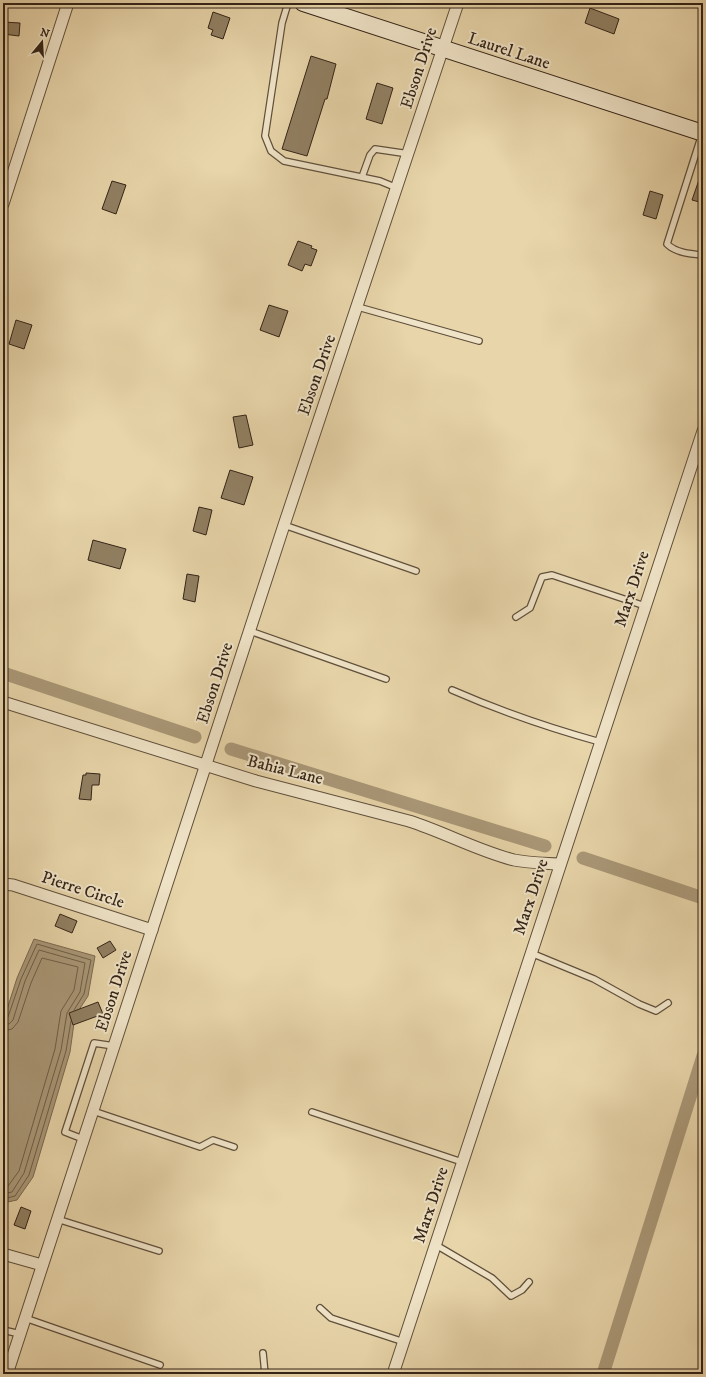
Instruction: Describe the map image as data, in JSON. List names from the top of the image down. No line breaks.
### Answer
{"streets":{"street":["Laurel Lane","Ebson Drive","Marx Drive","Bahia Lane","Pierre Circle"]},"crossings":[["Laurel Lane","Ebson Drive"],["Ebson Drive","Bahia Lane"],["Ebson Drive","Pierre Circle"],["Marx Drive","Bahia Lane"]],"north":"top"}
